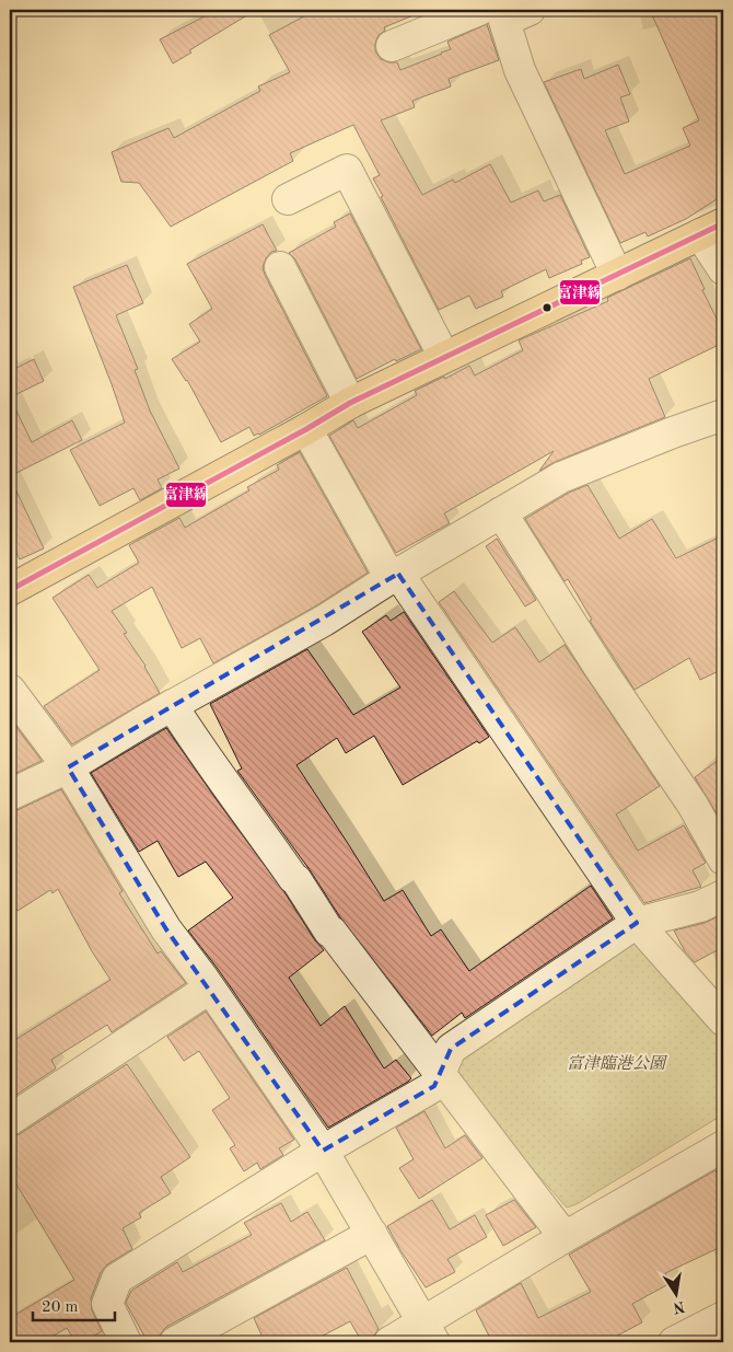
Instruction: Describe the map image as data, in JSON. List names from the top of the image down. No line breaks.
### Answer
{"parks":["富津臨港公園"],"lines":["transit line 富津線"],"scale_bar":"20 m","north":"bottom"}
